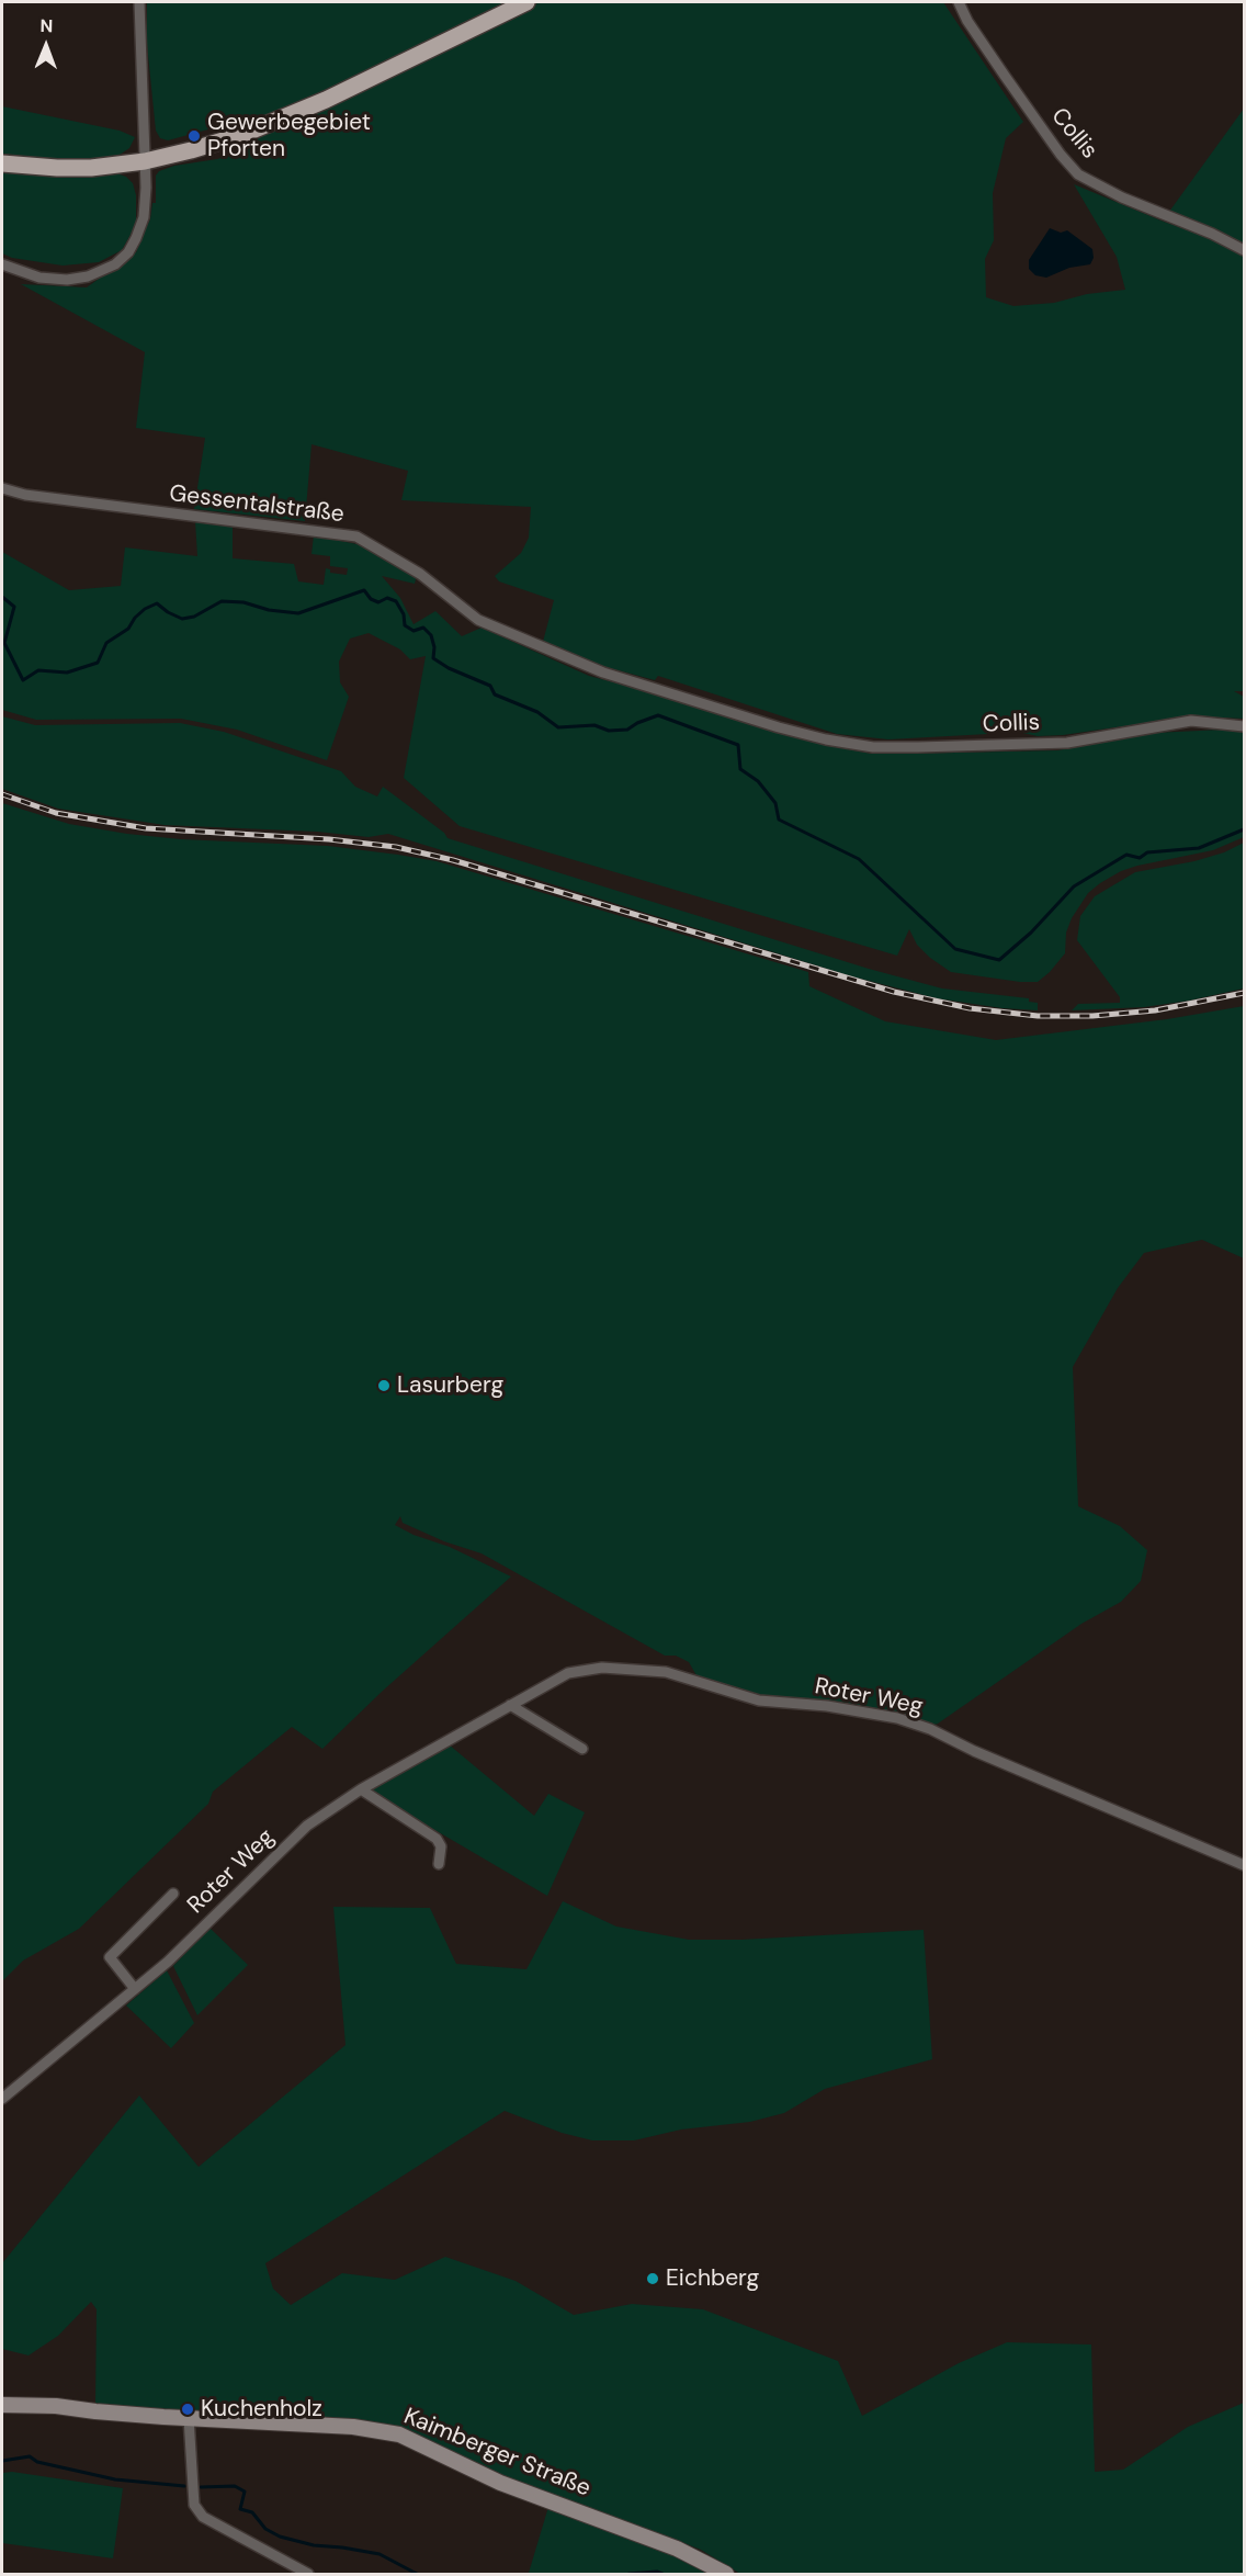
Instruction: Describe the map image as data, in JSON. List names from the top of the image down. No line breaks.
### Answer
{"streets":{"main road":["Kaimberger Straße"],"street":["Collis","Gessentalstraße","Roter Weg"]},"crossings":[["Collis","Gessentalstraße"]],"places":["Gewerbegebiet Pforten","Lasurberg","Eichberg","Kuchenholz"],"north":"top"}
